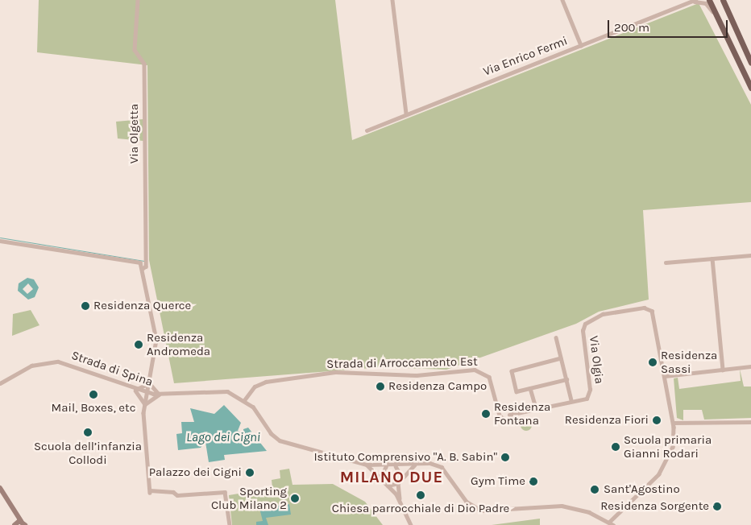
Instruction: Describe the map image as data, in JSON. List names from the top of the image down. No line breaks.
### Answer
{"streets":{"street":["Via Enrico Fermi","Via Olgetta","Via Olgia","Strada di Arroccamento Est","Strada di Spina"]},"crossings":[["Strada di Arroccamento Est","Strada di Spina"]],"districts":["MILANO DUE"],"water":["Lago dei Cigni"],"places":["Residenza Querce","Residenza Andromeda","Residenza Sassi","Residenza Campo","Mail, Boxes, etc","Residenza Fontana","Residenza Fiori","Scuola dell’infanzia Collodi","Scuola primaria Gianni Rodari","Istituto Comprensivo \"A. B. Sabin\"","Palazzo dei Cigni","Gym Time","Sant'Agostino","Chiesa parrocchiale di Dio Padre","Sporting Club Milano 2","Residenza Sorgente"],"scale_bar":"200 m"}
